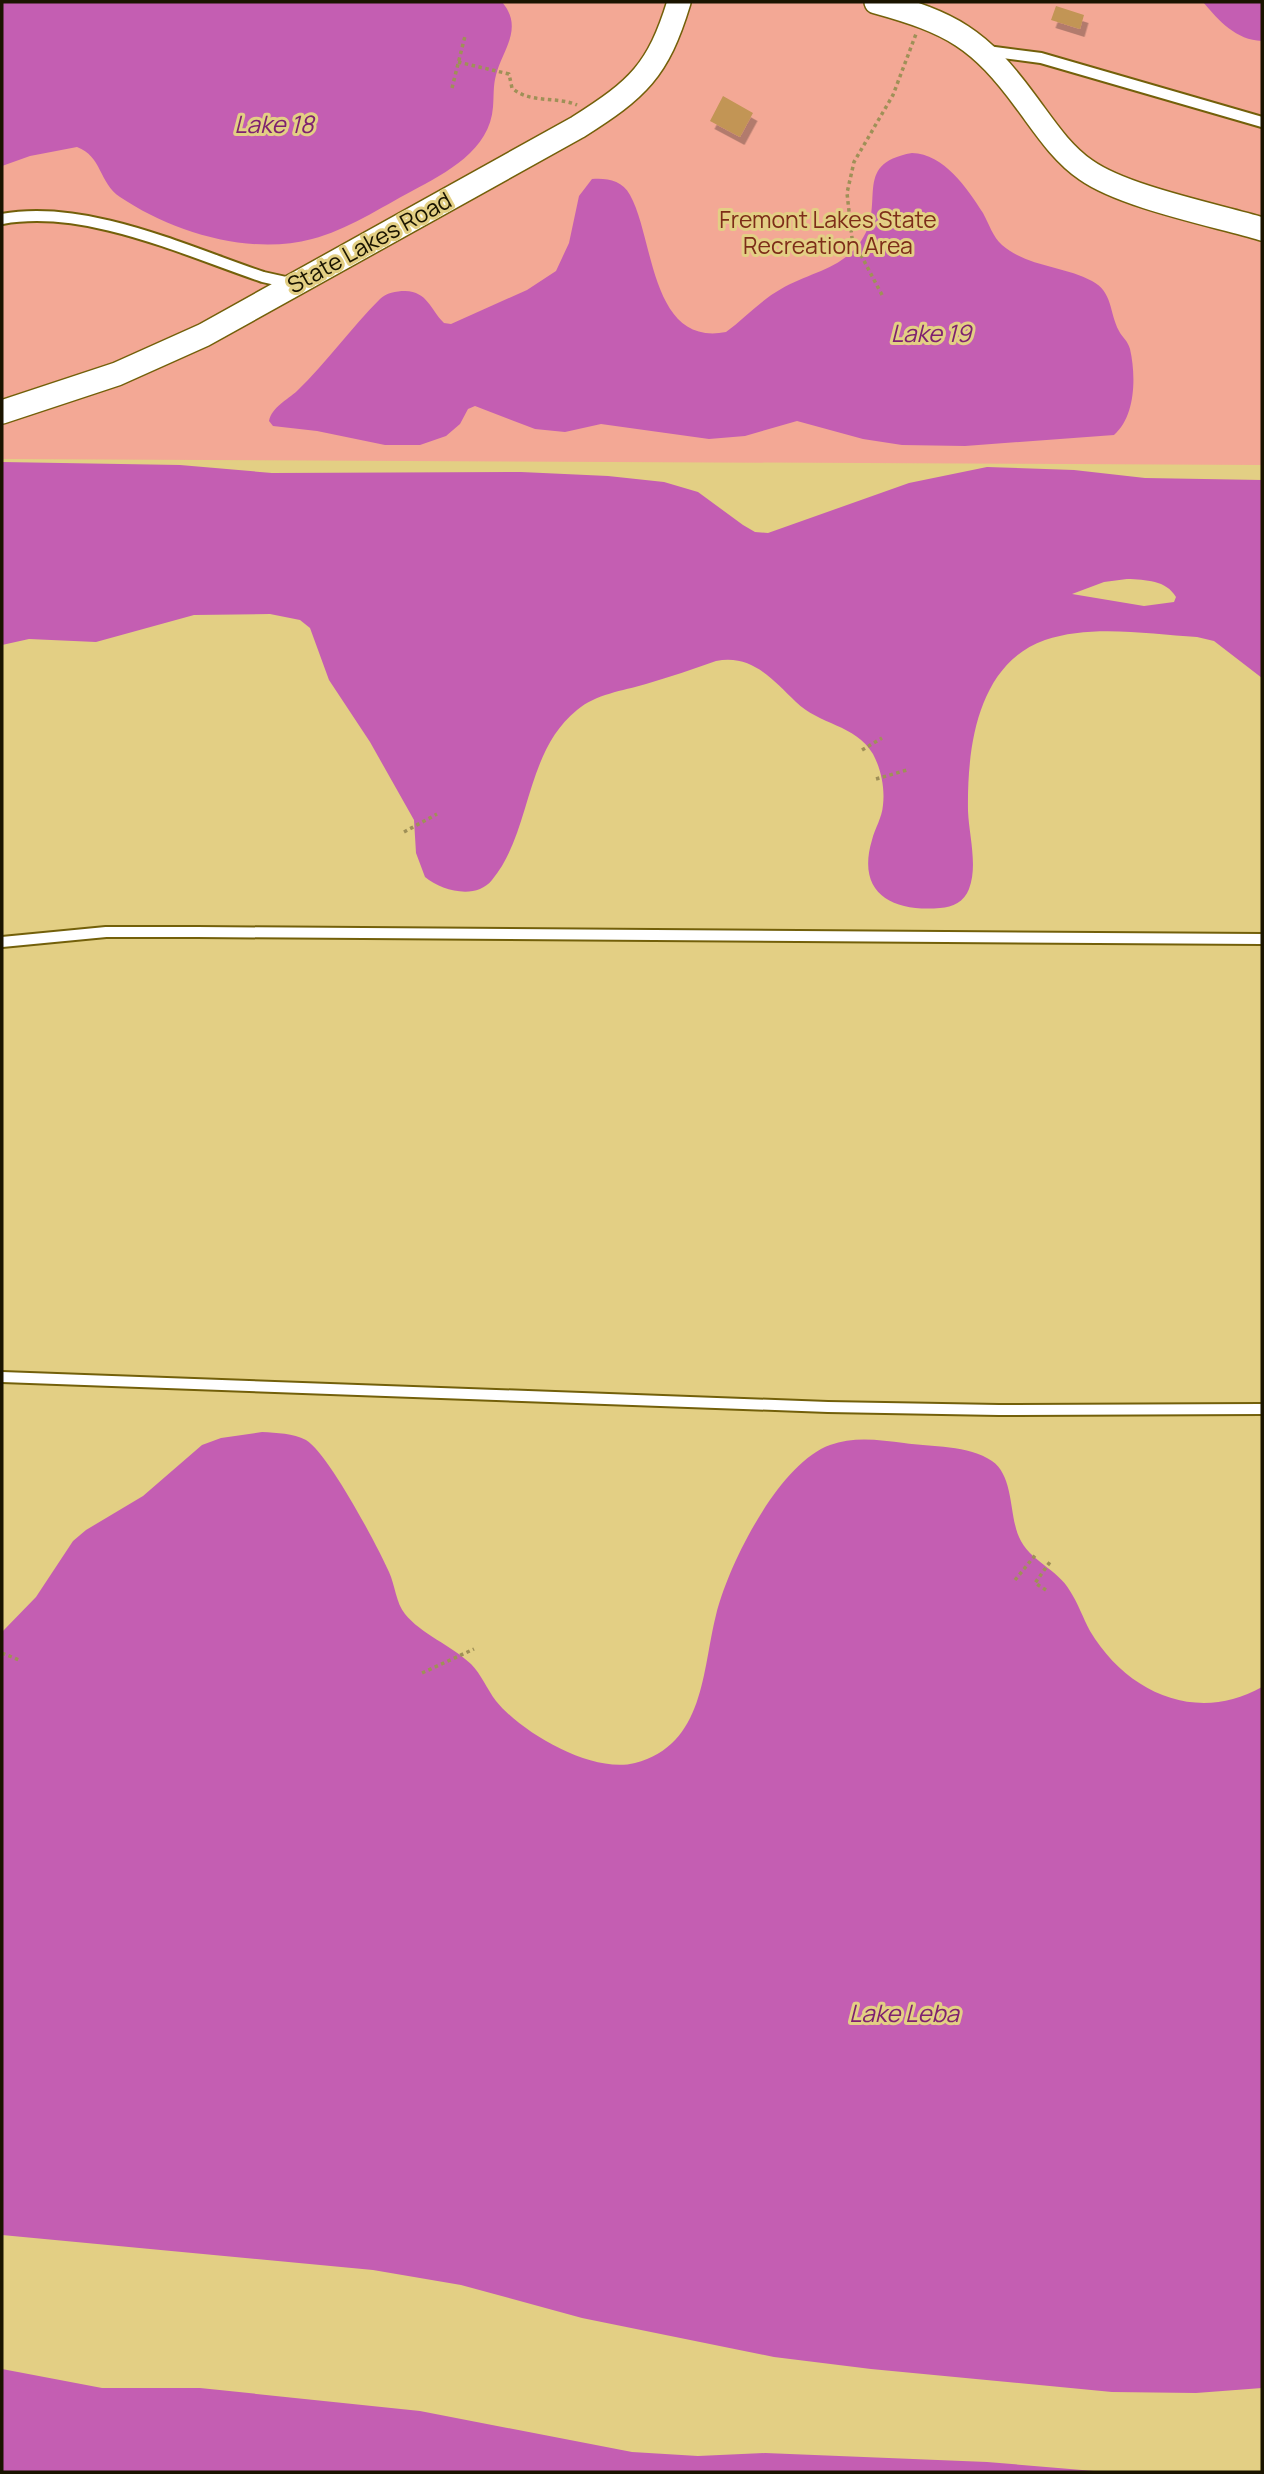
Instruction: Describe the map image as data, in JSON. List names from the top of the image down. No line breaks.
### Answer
{"streets":{"street":["State Lakes Road"]},"water":["Lake 18","Lake 19","Lake Leba"],"parks":["Fremont Lakes State Recreation Area"]}
